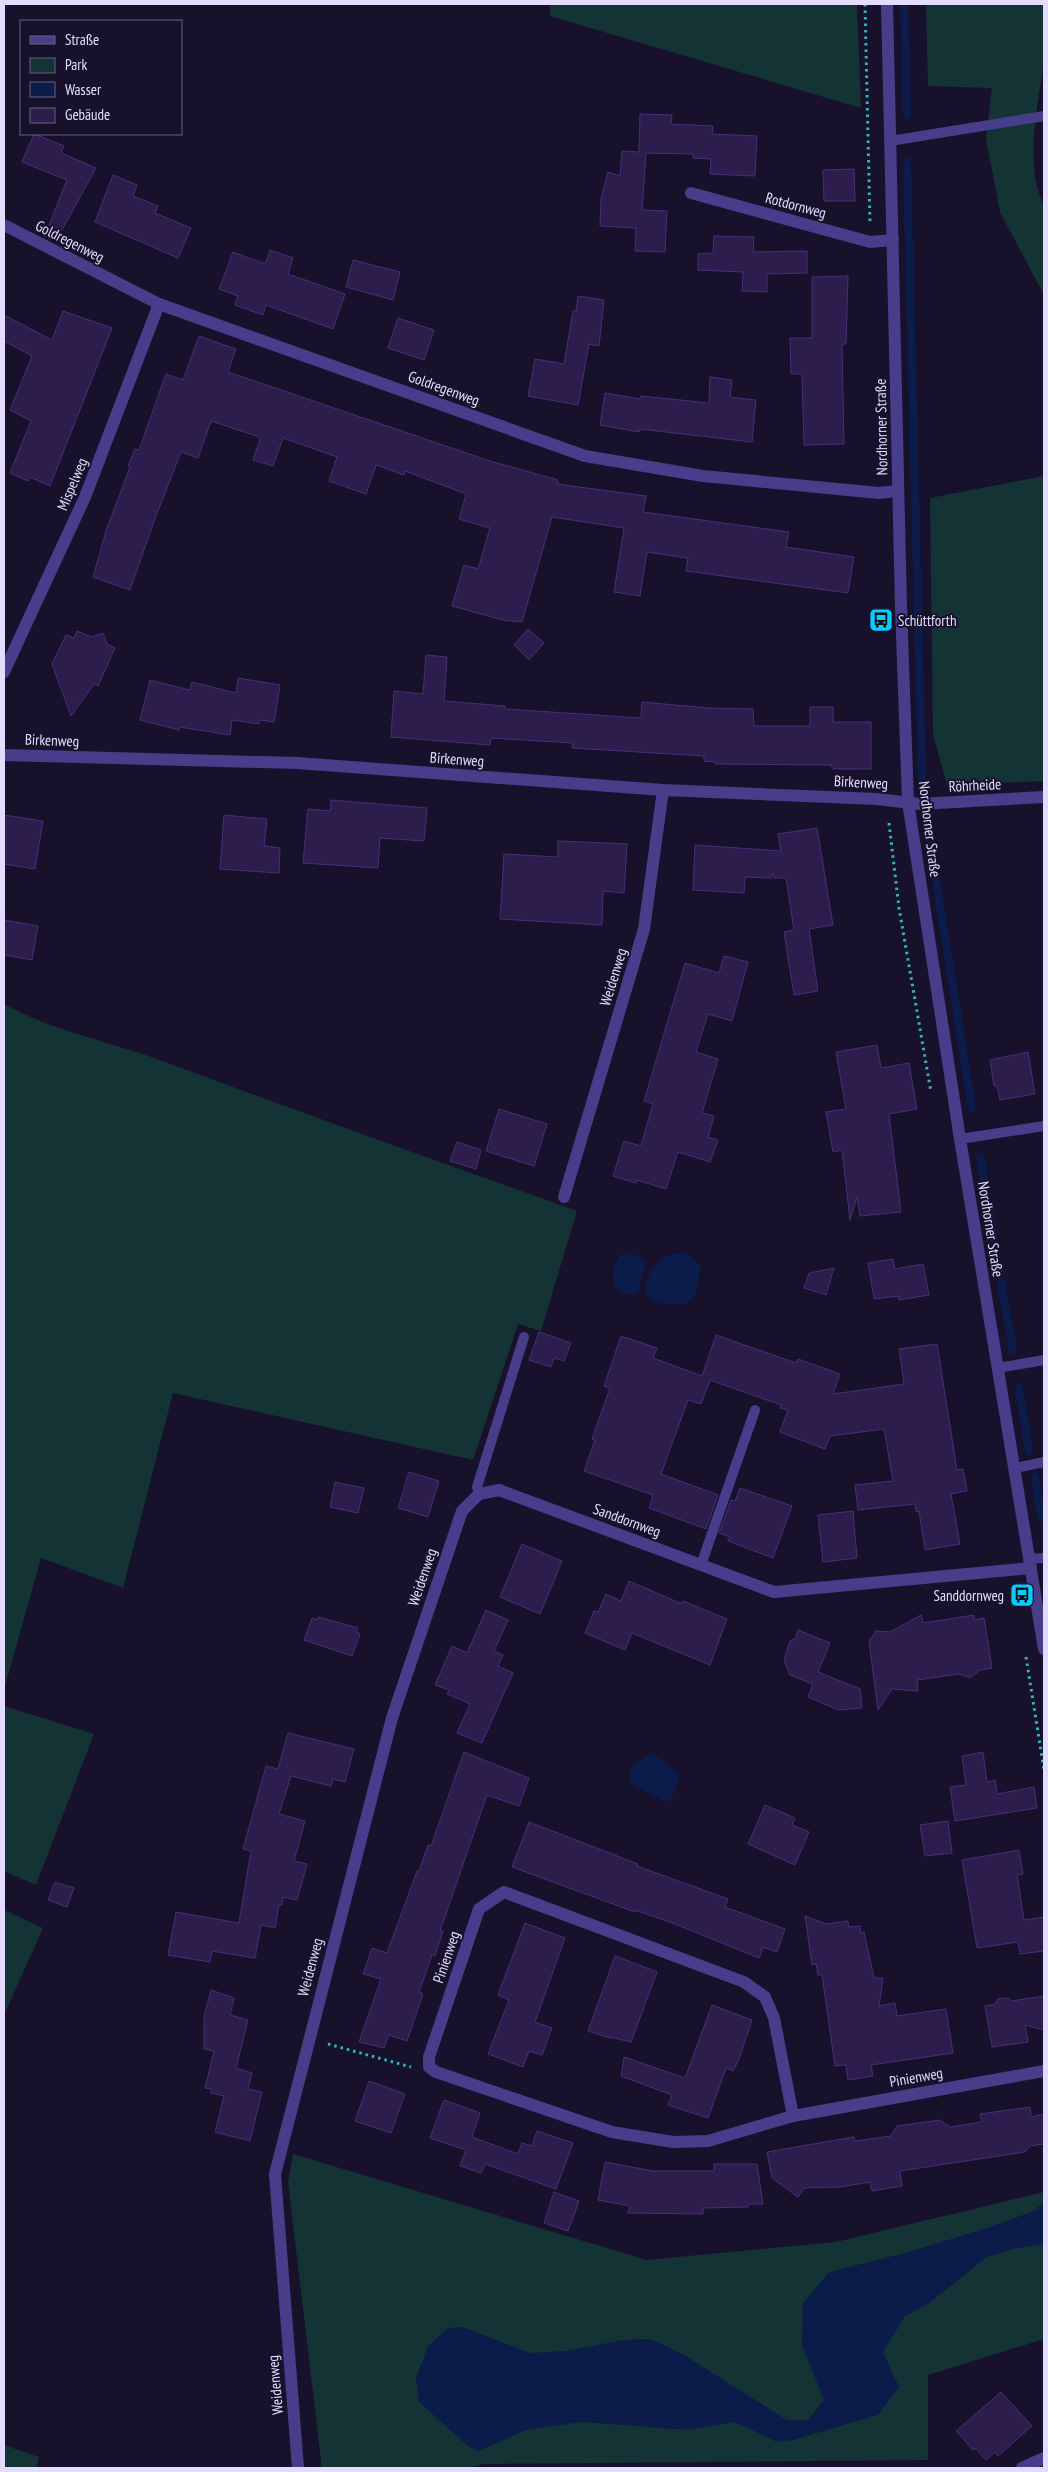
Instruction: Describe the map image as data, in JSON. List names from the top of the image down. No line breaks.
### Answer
{"streets":{"street":["Rotdornweg","Goldregenweg","Nordhorner Straße","Mispelweg","Birkenweg","Röhrheide","Weidenweg","Sanddornweg","Pinienweg"]},"crossings":[["Rotdornweg","Nordhorner Straße"],["Goldregenweg","Nordhorner Straße"],["Goldregenweg","Mispelweg"],["Nordhorner Straße","Birkenweg"],["Nordhorner Straße","Röhrheide"],["Nordhorner Straße","Sanddornweg"],["Birkenweg","Röhrheide"],["Birkenweg","Weidenweg"],["Weidenweg","Sanddornweg"]],"places":{"bus stop":["Schüttforth","Sanddornweg"]},"legend":["Straße","Park","Wasser","Gebäude"]}
